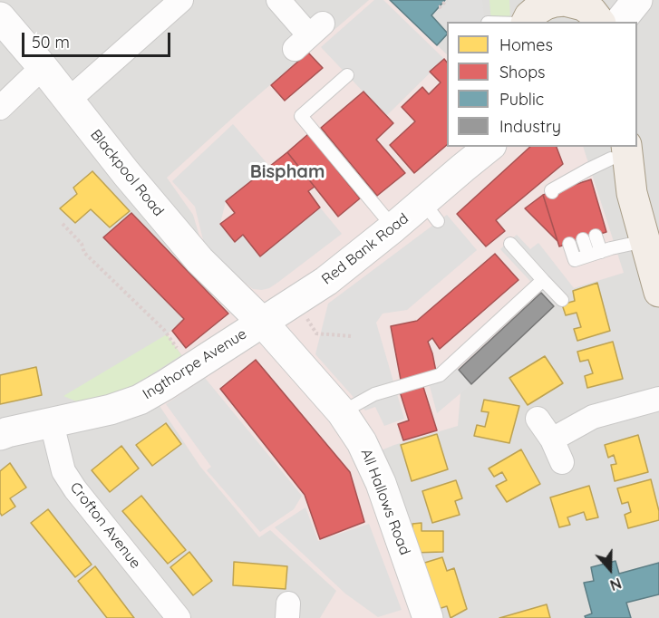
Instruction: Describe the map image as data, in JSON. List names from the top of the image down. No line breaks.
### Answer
{"streets":{"street":["Blackpool Road","Red Bank Road","Ingthorpe Avenue","All Hallows Road","Crofton Avenue"]},"crossings":[["Blackpool Road","Red Bank Road"],["Blackpool Road","Ingthorpe Avenue"],["Blackpool Road","All Hallows Road"],["Red Bank Road","Ingthorpe Avenue"],["Red Bank Road","All Hallows Road"],["Ingthorpe Avenue","All Hallows Road"],["Ingthorpe Avenue","Crofton Avenue"]],"districts":["Bispham"],"legend":["Homes","Shops","Public","Industry"],"scale_bar":"50 m","north":"bottom"}
